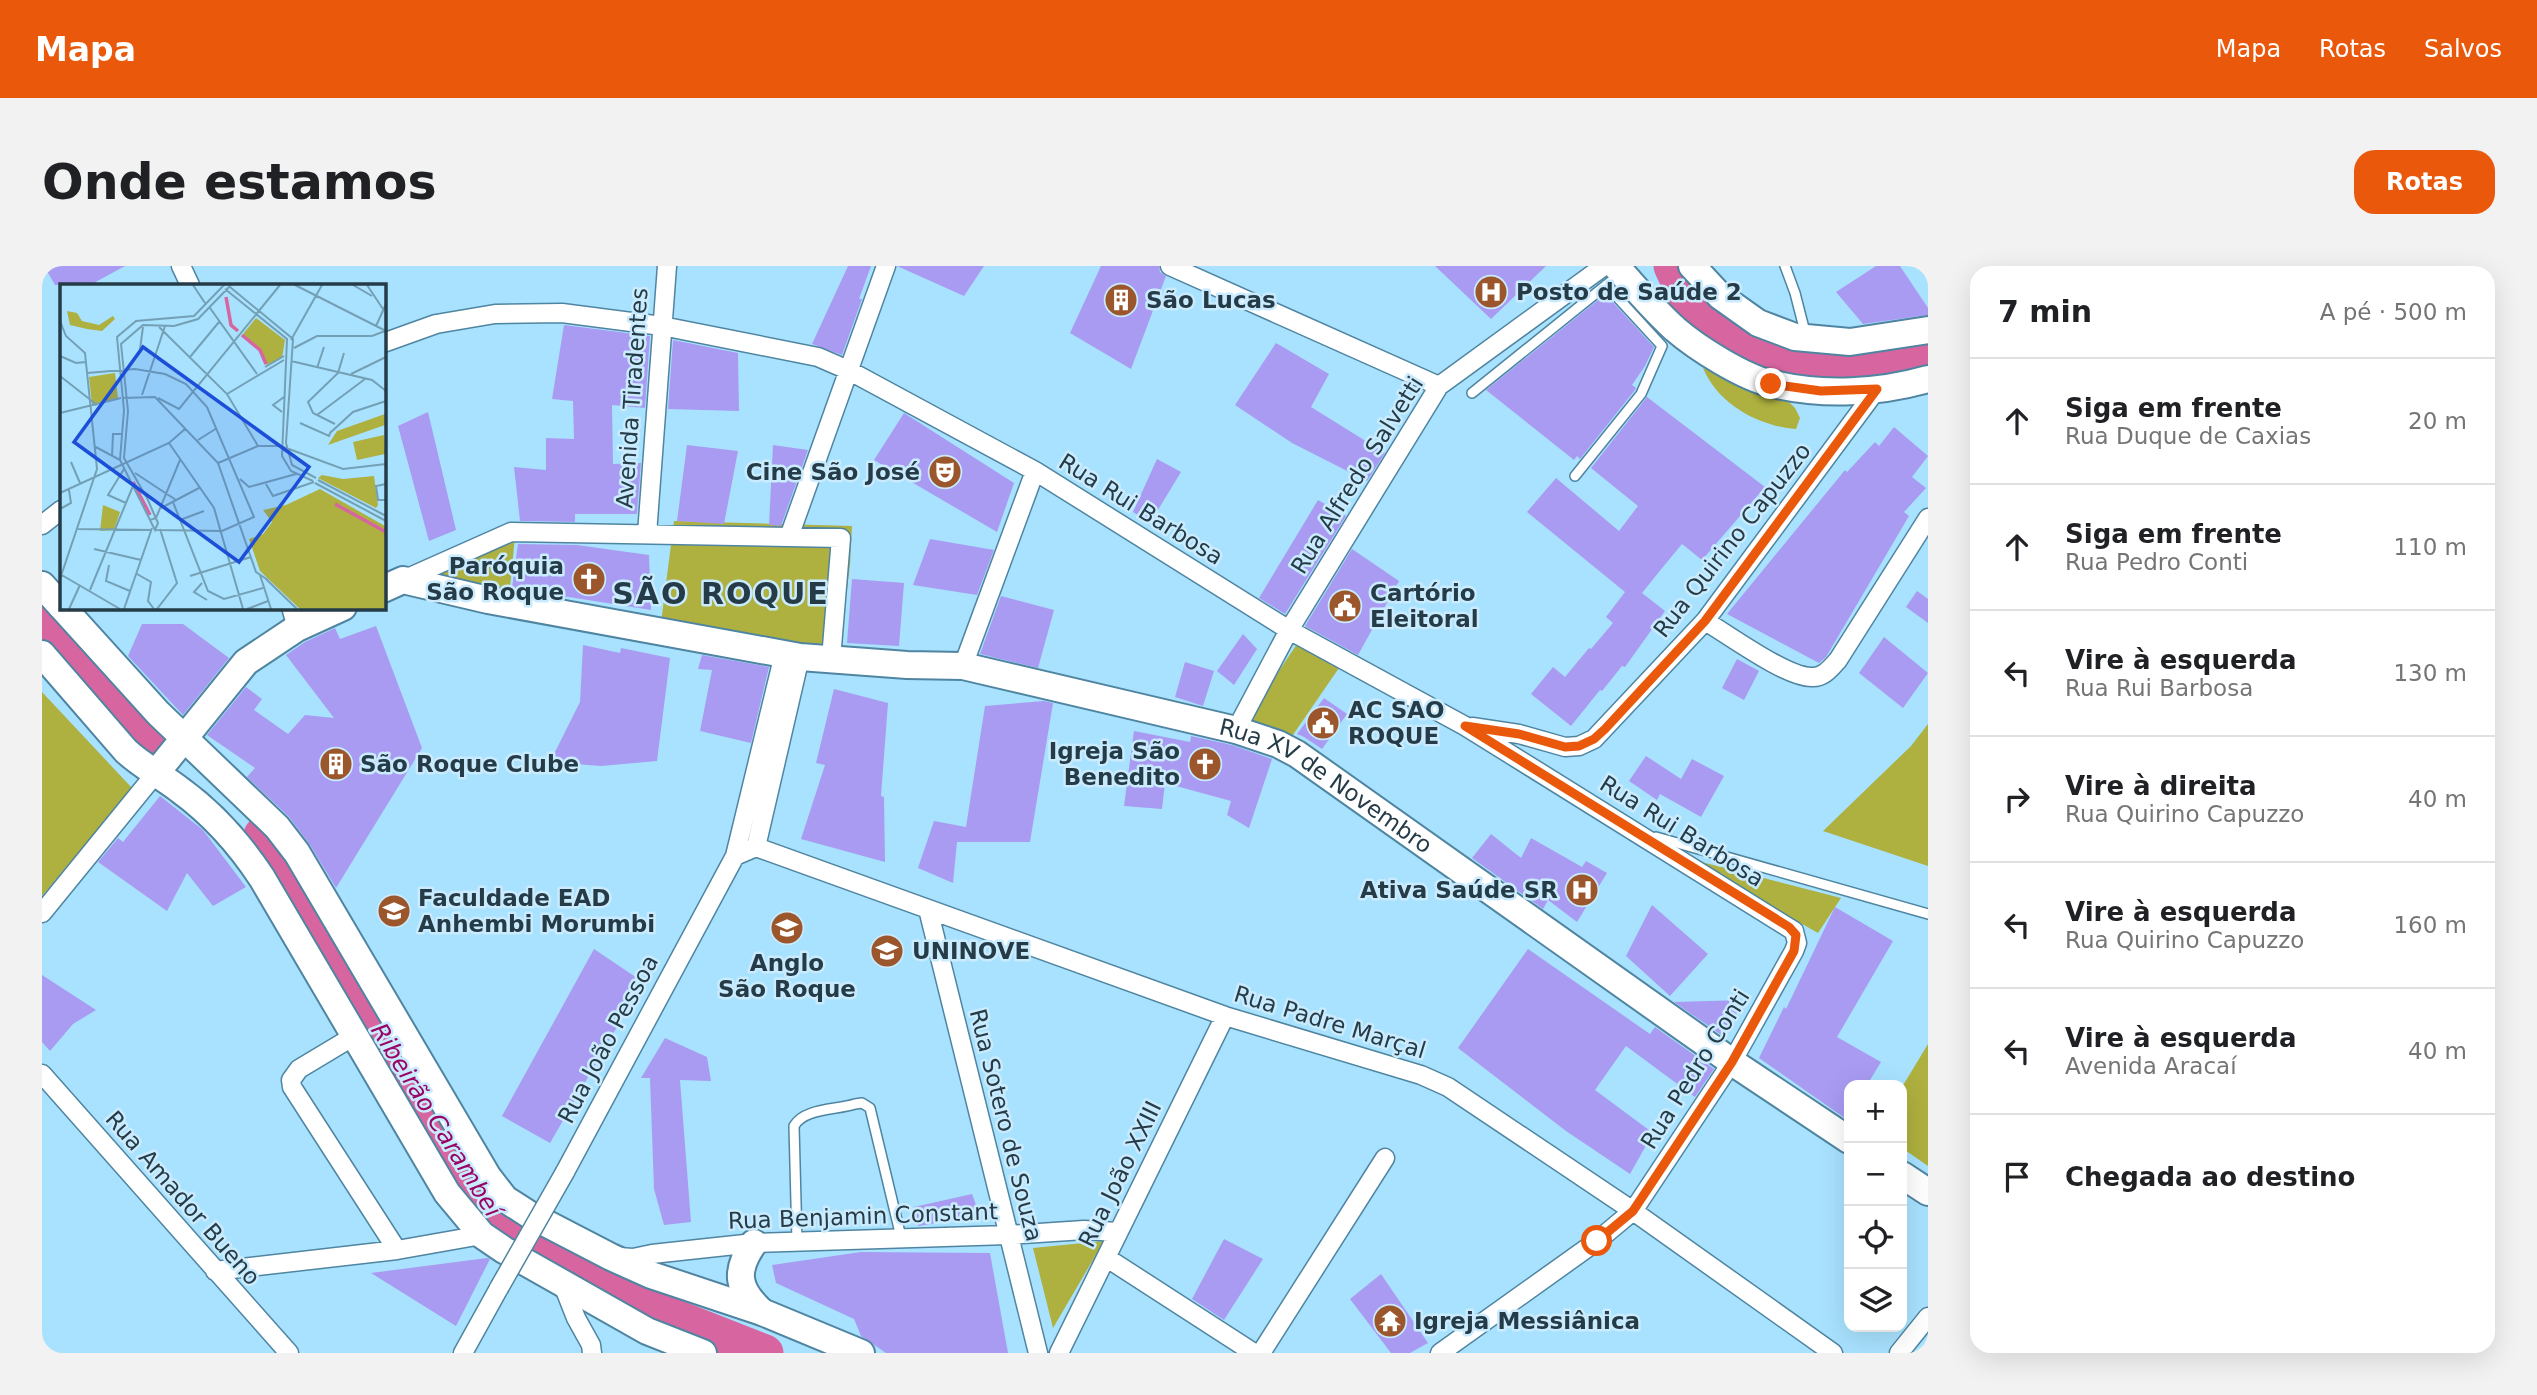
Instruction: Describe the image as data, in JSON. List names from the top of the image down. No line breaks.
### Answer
{"streets":{"main road":["Rua XV de Novembro"],"street":["Avenida Tiradentes","Rua Alfredo Salvetti","Rua Rui Barbosa","Rua Quirino Capuzzo","Rua Padre Marçal","Rua João Pessoa","Rua Pedro Conti","Rua Sotero de Souza","Rua João XXIII","Rua Amador Bueno","Rua Benjamin Constant"]},"crossings":[["Avenida Tiradentes","Rua Rui Barbosa"],["Rua Alfredo Salvetti","Rua Rui Barbosa"],["Rua Alfredo Salvetti","Rua XV de Novembro"],["Rua Rui Barbosa","Rua Quirino Capuzzo"],["Rua Rui Barbosa","Rua Pedro Conti"],["Rua XV de Novembro","Rua João Pessoa"],["Rua XV de Novembro","Rua Pedro Conti"],["Rua Padre Marçal","Rua Pedro Conti"],["Rua Padre Marçal","Rua Sotero de Souza"],["Rua Padre Marçal","Rua João XXIII"],["Rua Sotero de Souza","Rua Benjamin Constant"],["Rua João XXIII","Rua Benjamin Constant"]],"districts":["SÃO ROQUE"],"water":["Ribeirão Carambeí"],"places":{"hospital":["Posto de Saúde 2","Ativa Saúde SR"],"building":["São Lucas","São Roque Clube"],"theatre":["Cine São José"],"church":["Paróquia São Roque","Igreja São Benedito"],"public building":["Cartório Eleitoral","AC SAO ROQUE"],"school or university":["Faculdade EAD Anhembi Morumbi","Anglo São Roque","UNINOVE"],"temple":["Igreja Messiânica"]},"page":{"header":"Mapa","nav":["Mapa","Rotas","Salvos"],"buttons":"Rotas","title":"Onde estamos","heading":["7 min","A pé · 500 m"],"list":[["Siga em frente","Rua Duque de Caxias","20 m"],["Siga em frente","Rua Pedro Conti","110 m"],["Vire à esquerda","Rua Rui Barbosa","130 m"],["Vire à direita","Rua Quirino Capuzzo","40 m"],["Vire à esquerda","Rua Quirino Capuzzo","160 m"],["Vire à esquerda","Avenida Aracaí","40 m"],"Chegada ao destino"],"map_buttons":["+","−"]}}
